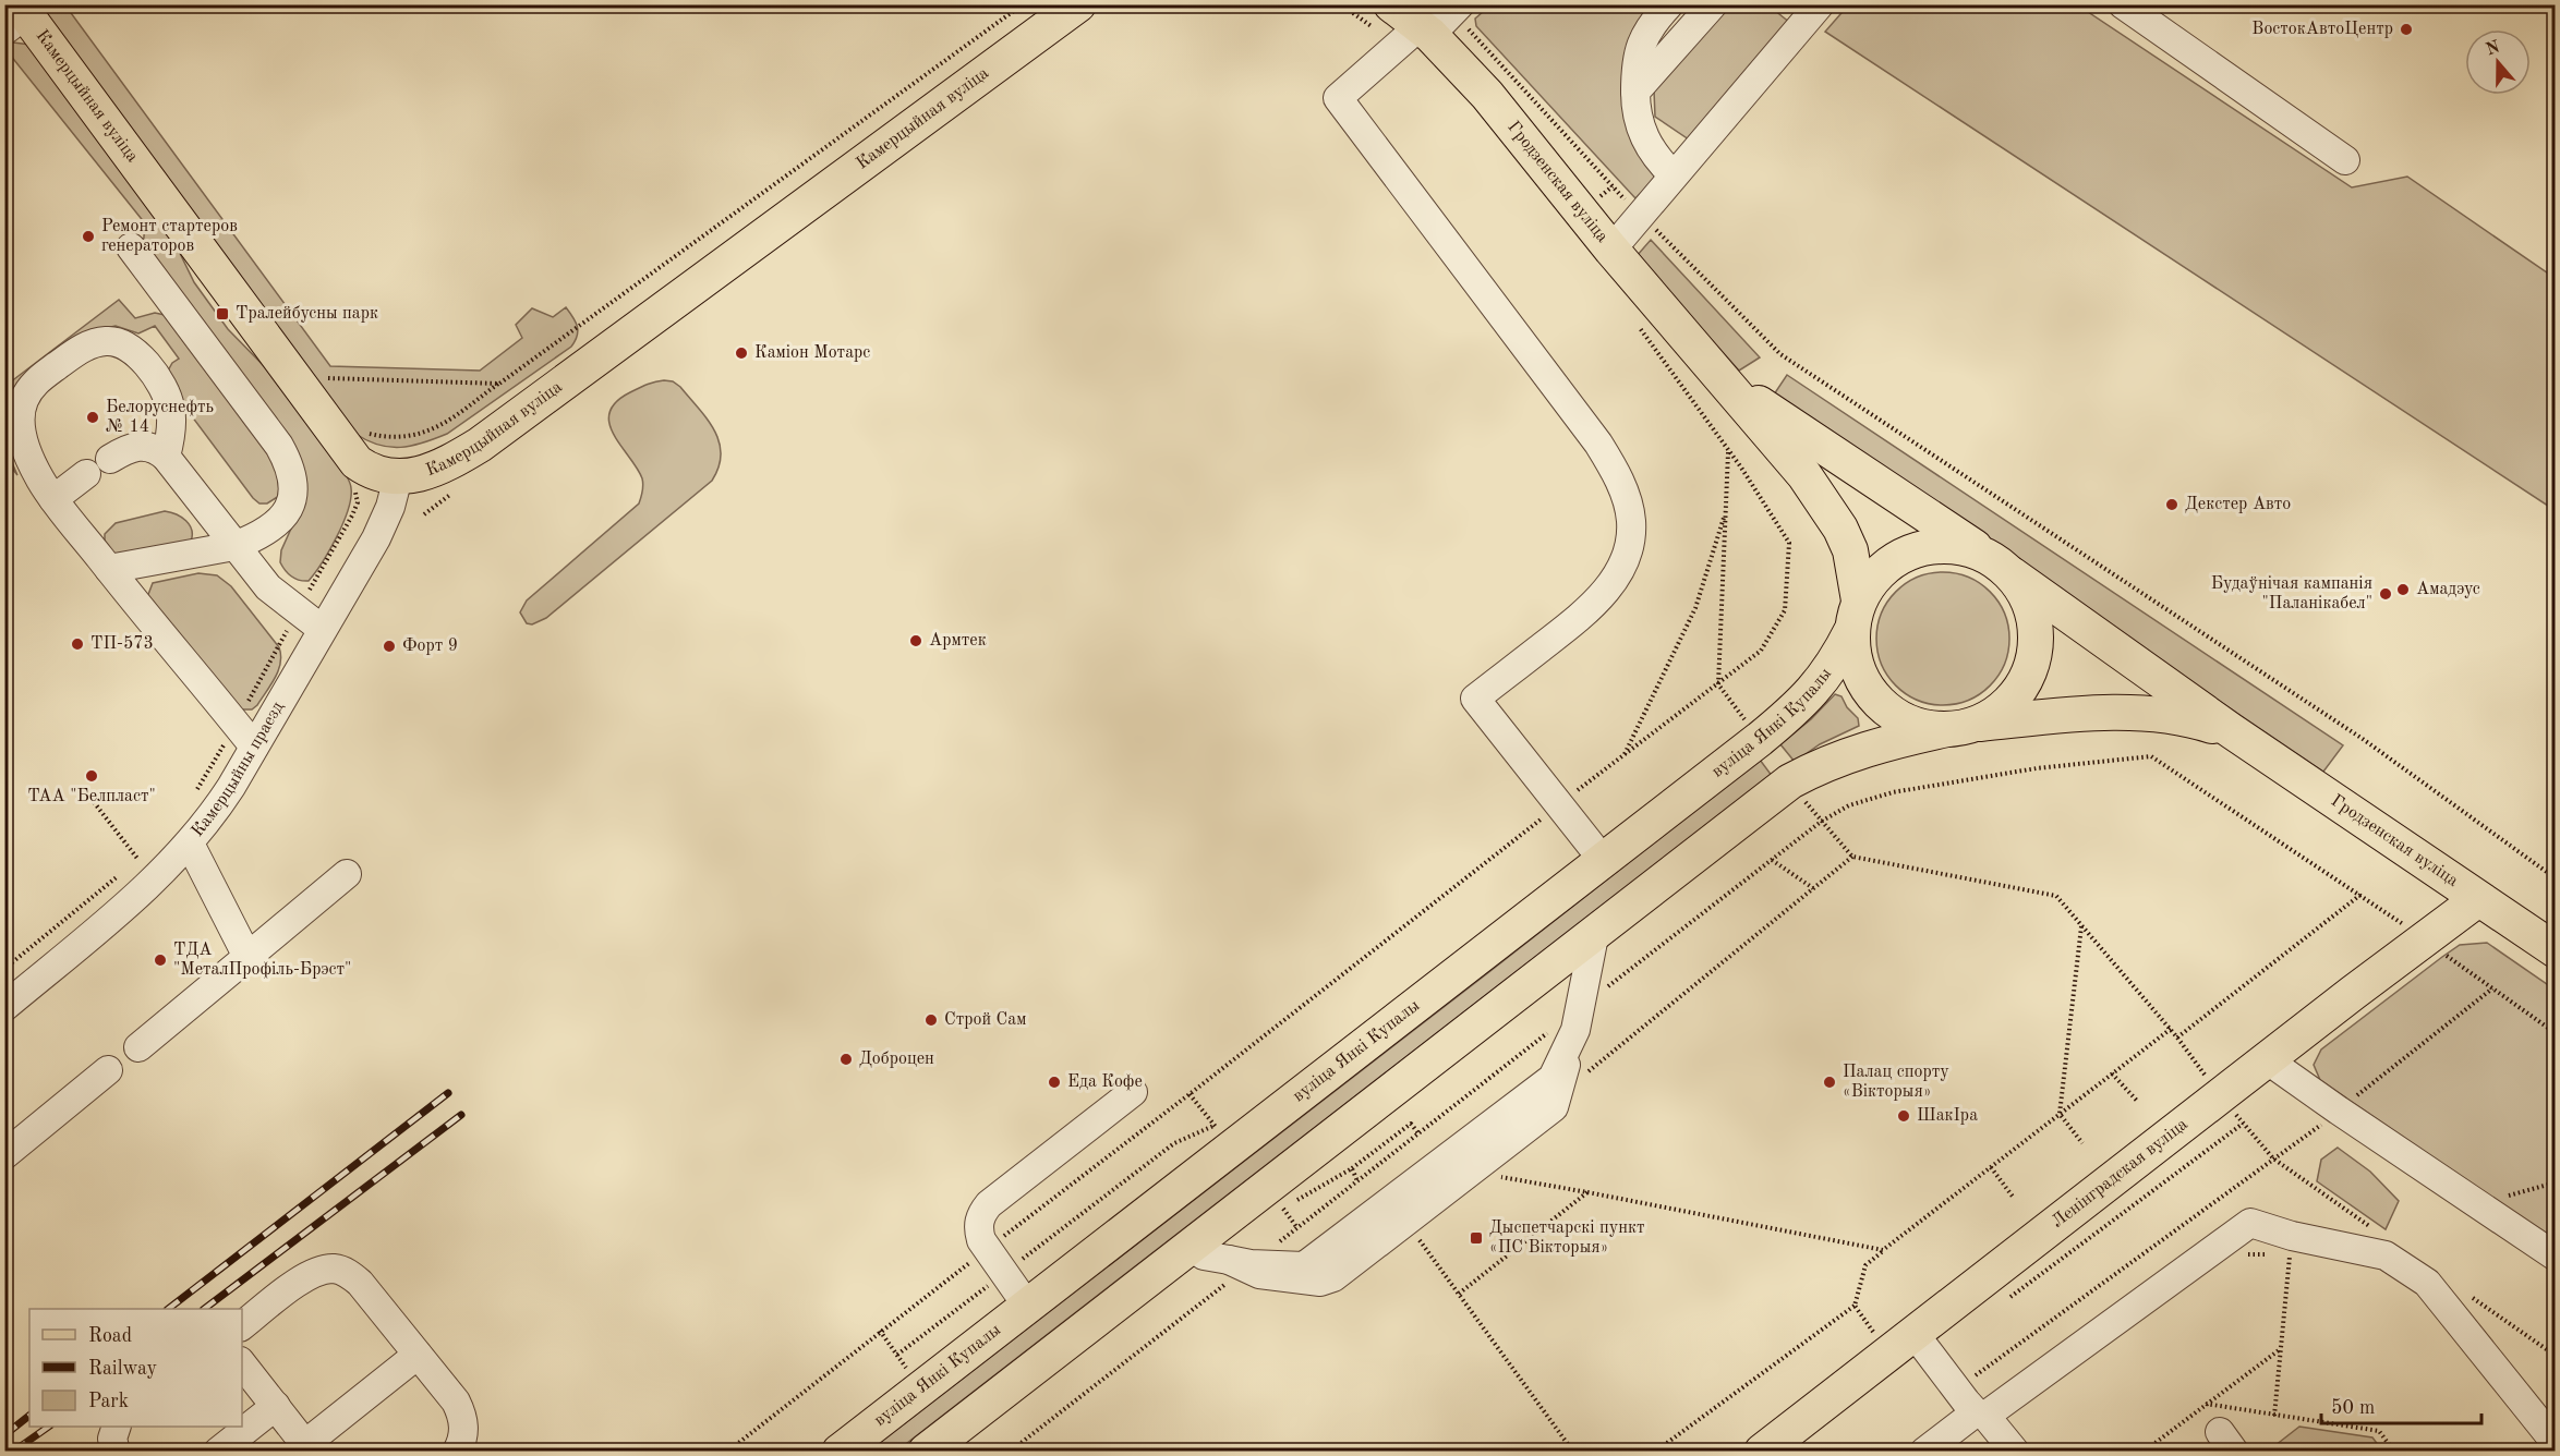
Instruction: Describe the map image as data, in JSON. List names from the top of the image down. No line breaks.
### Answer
{"streets":{"main road":["Камерцыйная вуліца","Гродзенская вуліца","вуліца Янкі Купалы","Ленінградская вуліца"],"street":["Камерцыйны праезд"]},"crossings":[["Камерцыйная вуліца","Камерцыйны праезд"],["Гродзенская вуліца","вуліца Янкі Купалы"],["Гродзенская вуліца","Ленінградская вуліца"]],"places":{"other":["ВостокАвтоЦентр","Ремонт стартеров генераторов","Каміон Мотарс","Белоруснефть № 14","Декстер Авто","Амадэус","Будаўнічая кампанія \"Паланікабел\"","Армтек","ТП-573","Форт 9","ТАА \"Белпласт\"","ТДА \"МеталПрофіль-Брэст\"","Строй Сам","Доброцен","Еда Кофе","Палац спорту «Вікторыя»","ШакІра"],"transit":["Тралейбусны парк","Дыспетчарскі пункт «ПС Вікторыя»"]},"legend":["Road","Railway","Park"],"scale_bar":"50 m","north":"top"}
